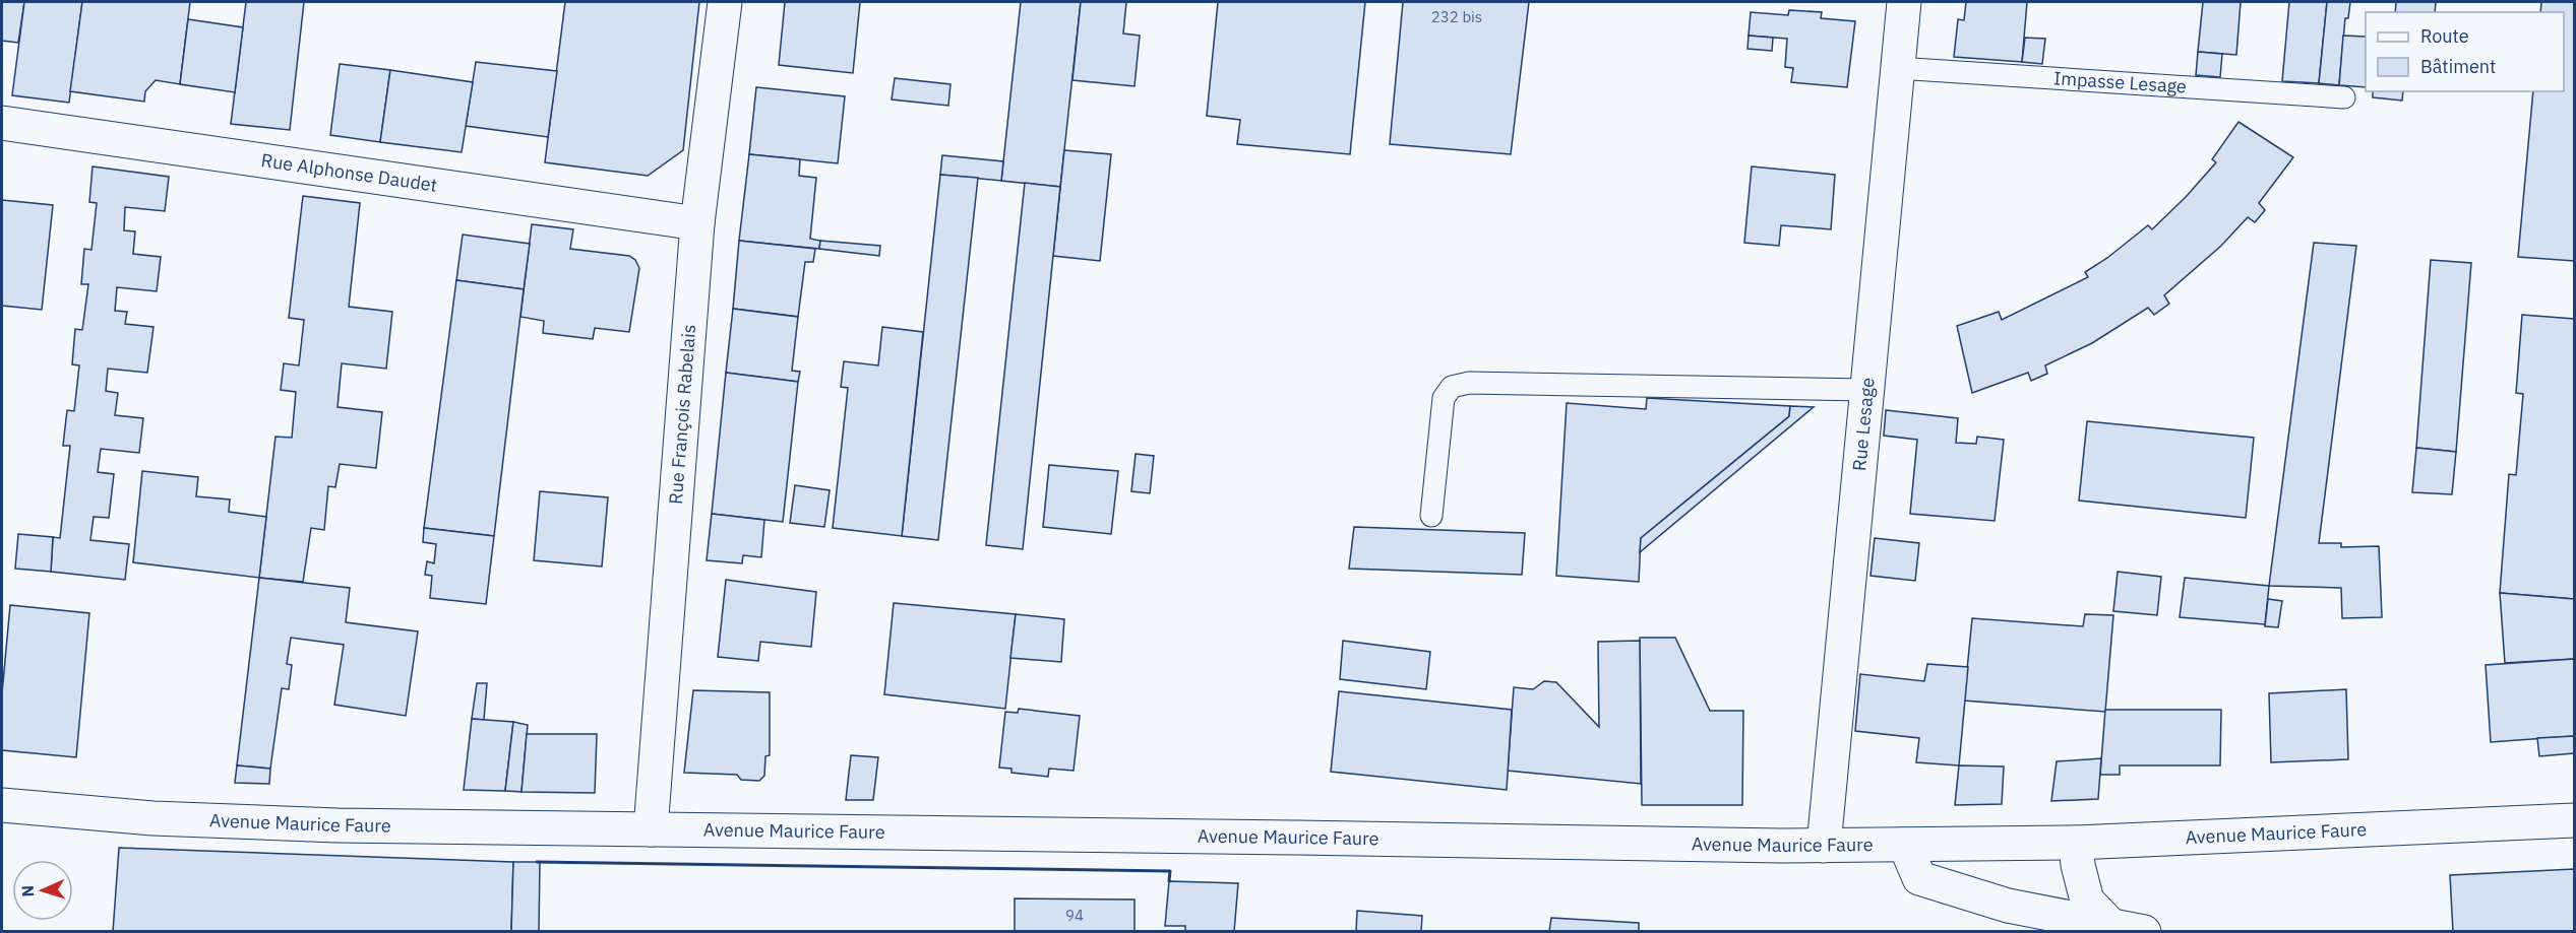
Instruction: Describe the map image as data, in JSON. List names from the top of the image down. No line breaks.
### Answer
{"streets":{"street":["Rue Alphonse Daudet","Rue François Rabelais","Rue Lesage","Avenue Maurice Faure"],"lane":["Impasse Lesage"]},"crossings":[["Impasse Lesage","Rue Lesage"],["Rue Alphonse Daudet","Rue François Rabelais"],["Rue François Rabelais","Avenue Maurice Faure"],["Rue Lesage","Avenue Maurice Faure"]],"house_numbers":["232 bis","94"],"legend":["Route","Bâtiment"],"north":"left"}
